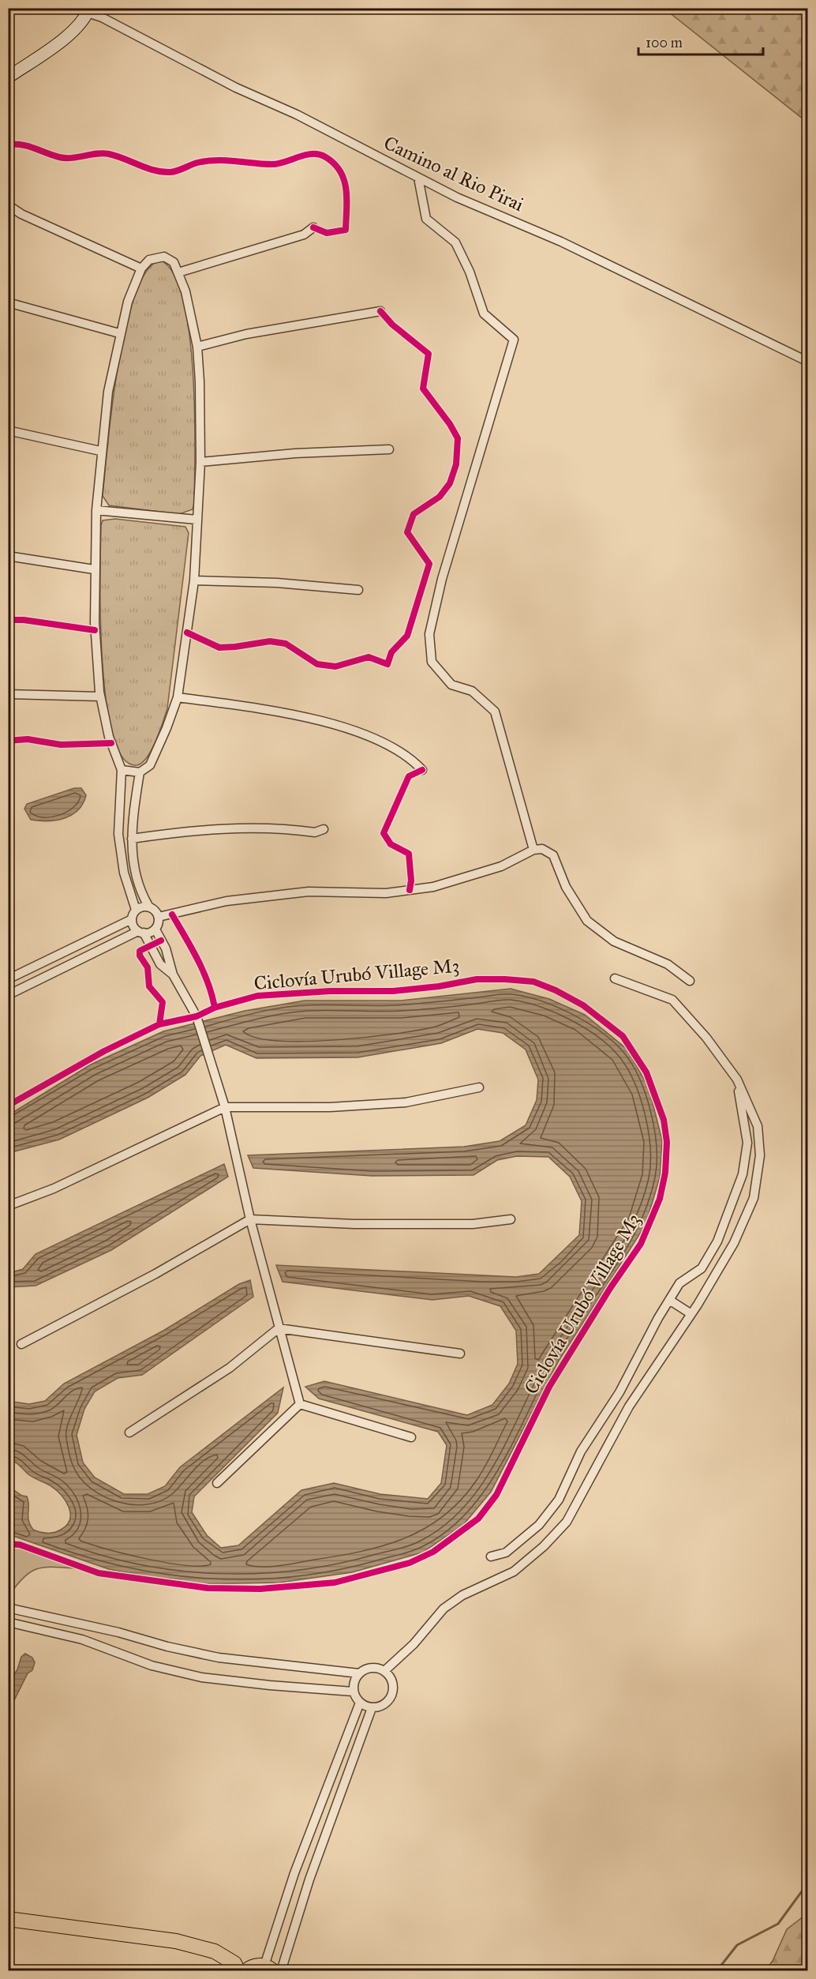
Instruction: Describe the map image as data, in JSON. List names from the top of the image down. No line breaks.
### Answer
{"streets":{"street":["Camino al Rio Pirai"],"cycle path":["Ciclovía Urubó Village M3"]},"scale_bar":"100 m"}
